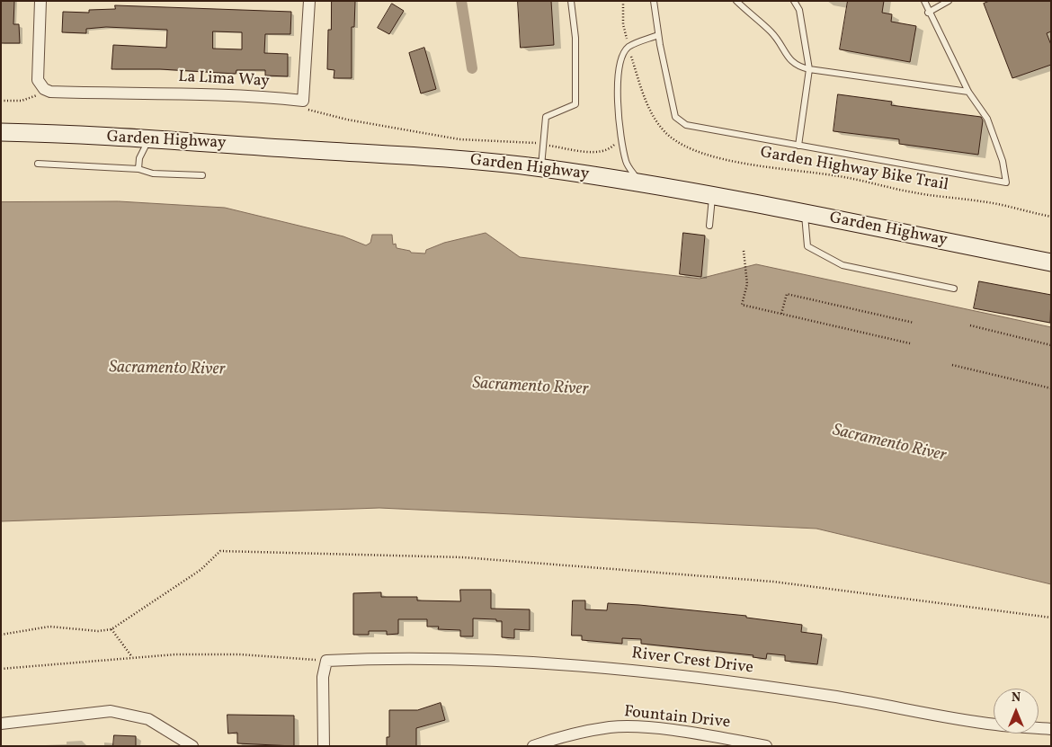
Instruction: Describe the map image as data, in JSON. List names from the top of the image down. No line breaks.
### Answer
{"streets":{"main road":["Garden Highway"],"street":["La Lima Way","River Crest Drive","Fountain Drive"],"path":["Garden Highway Bike Trail"]},"water":["Sacramento River"],"north":"top"}
